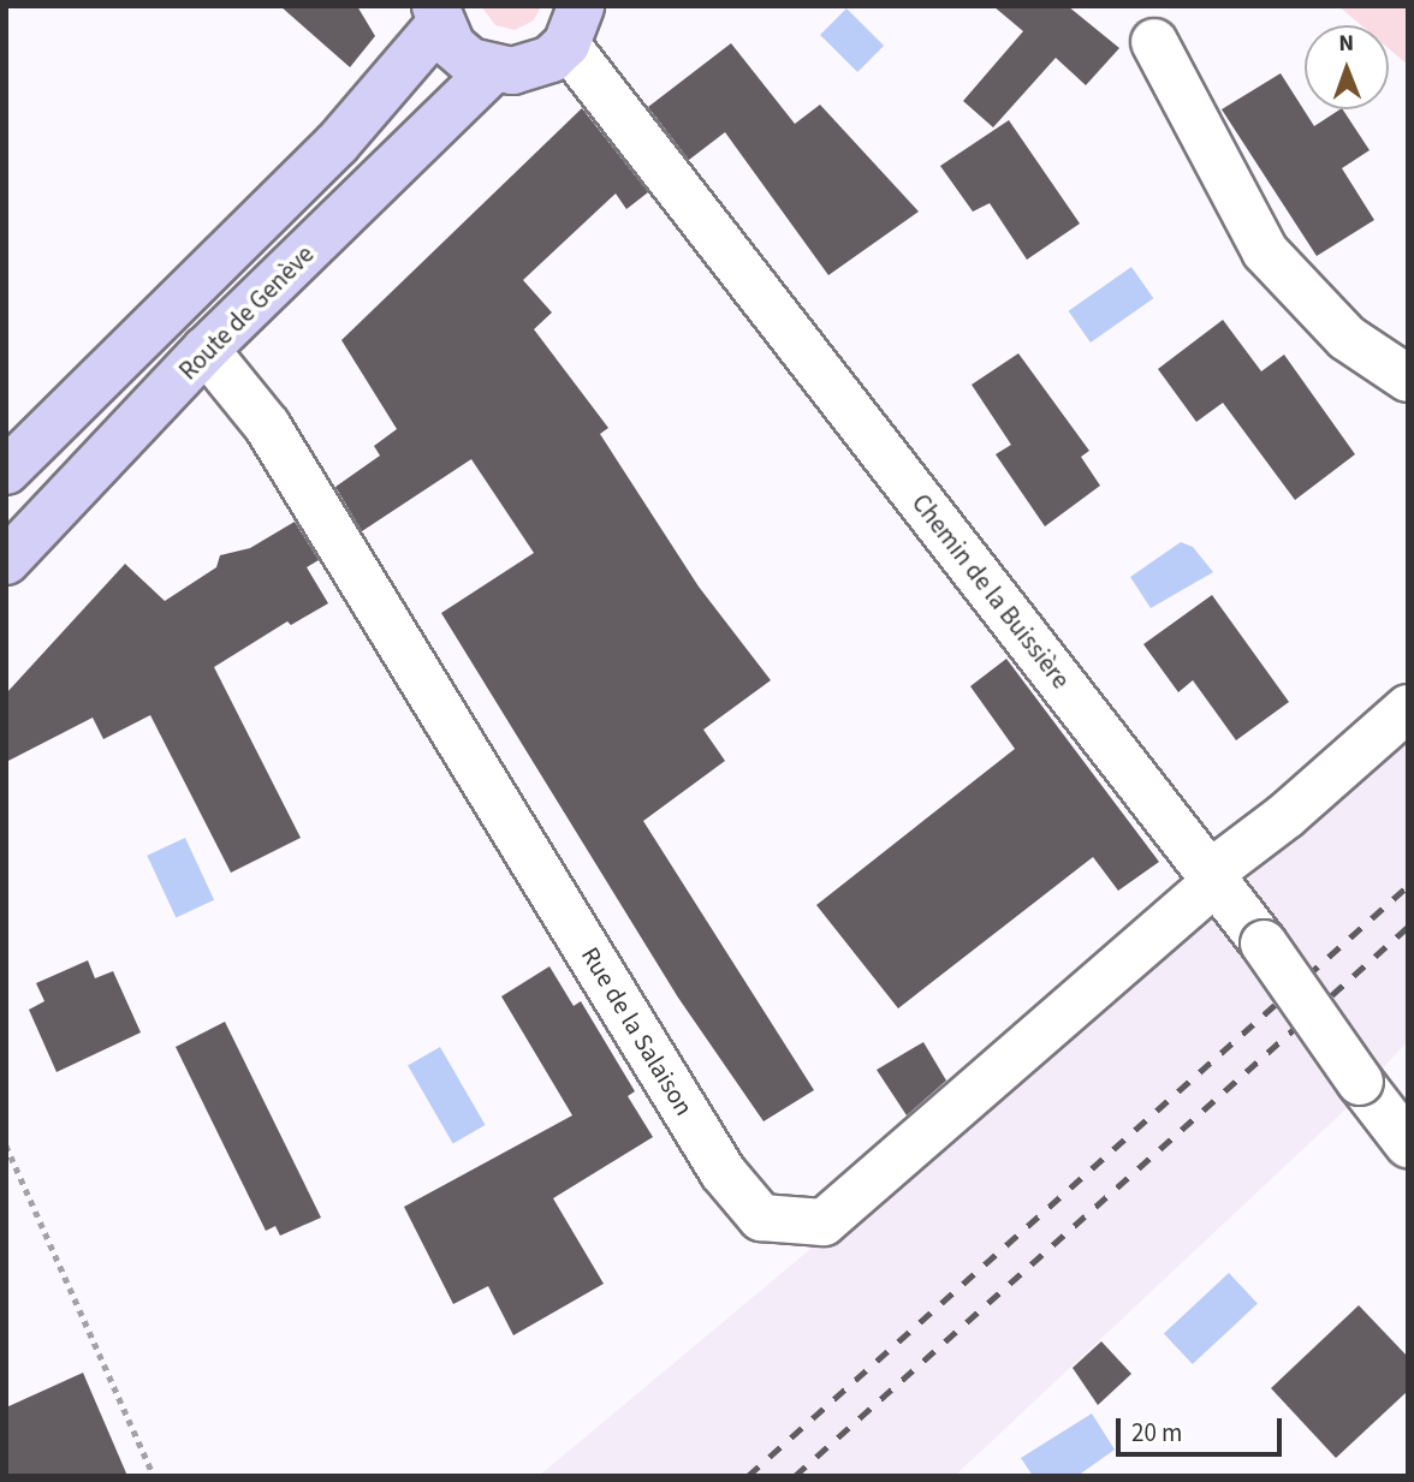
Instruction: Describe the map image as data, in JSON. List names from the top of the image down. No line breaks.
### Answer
{"streets":{"main road":["Route de Genève"],"street":["Chemin de la Buissière","Rue de la Salaison"]},"crossings":[["Route de Genève","Rue de la Salaison"],["Chemin de la Buissière","Rue de la Salaison"]],"scale_bar":"20 m","north":"top"}
